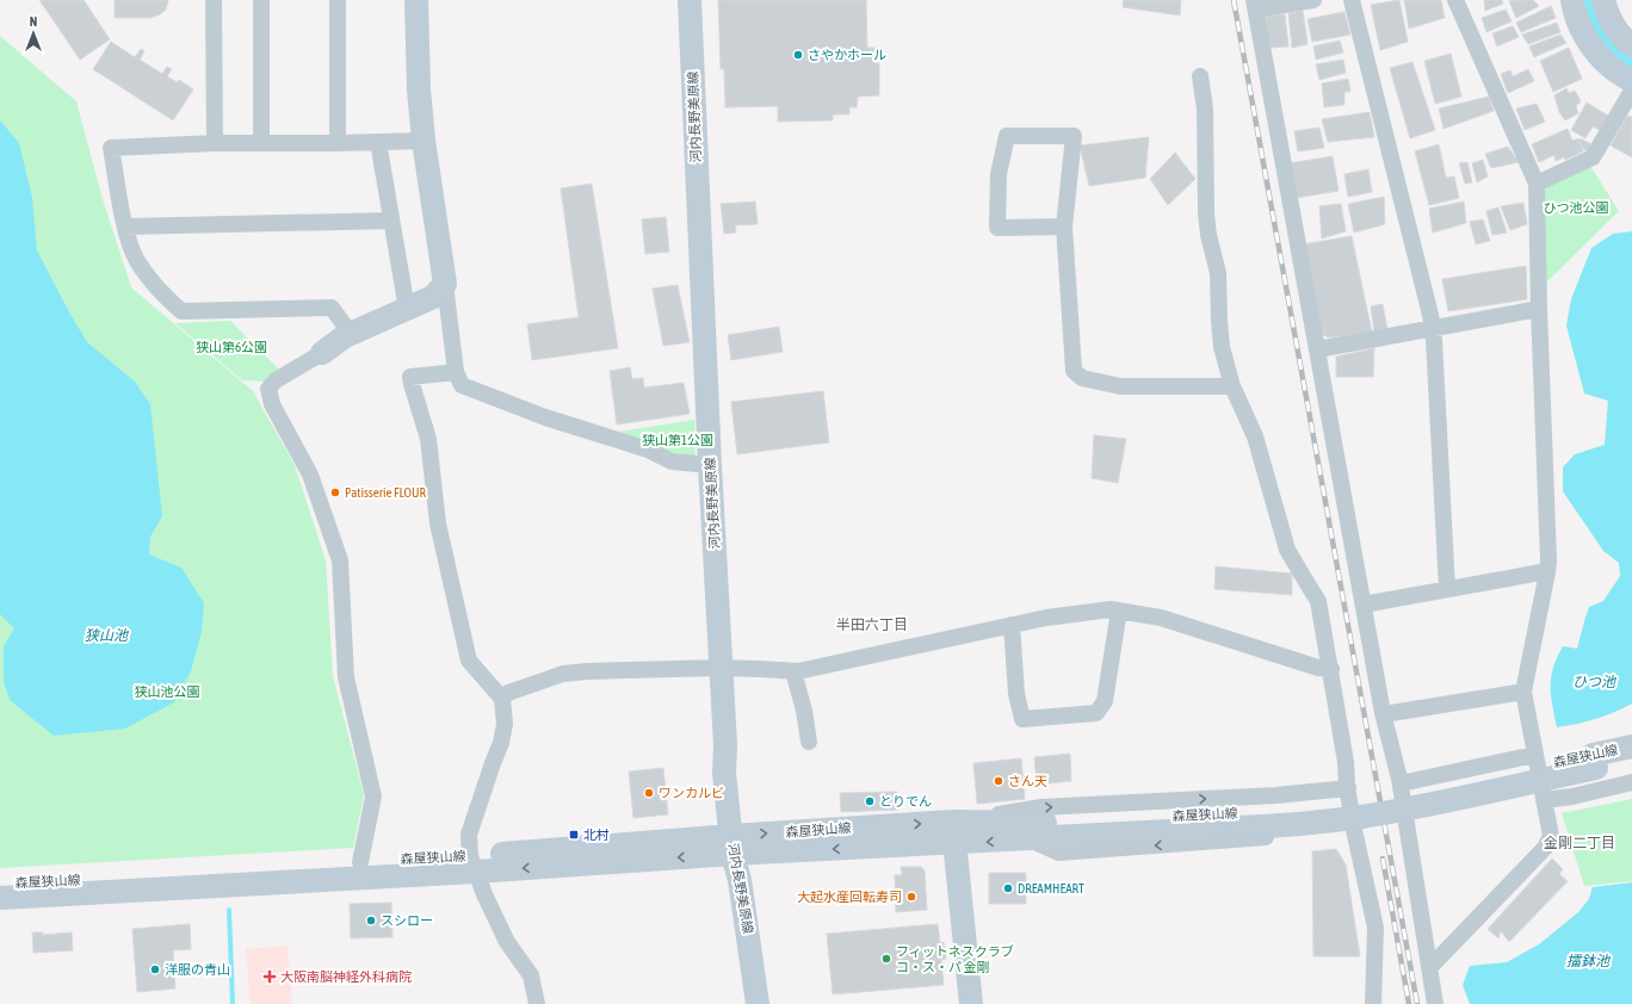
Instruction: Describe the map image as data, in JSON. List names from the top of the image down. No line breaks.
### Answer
{"streets":{"main road":["河内長野美原線","森屋狭山線"]},"crossings":[["河内長野美原線","森屋狭山線"]],"districts":["半田六丁目","金剛二丁目"],"water":["狭山池","ひつ池","擂鉢池"],"parks":["ひつ池公園","狭山第6公園","狭山第1公園","狭山池公園"],"places":{"other":["さやかホール","Patisserie FLOUR","さん天","ワンカルビ","とりでん","DREAMHEART","大起水産回転寿司","スシロー","フィットネスクラブ コ・ス・パ 金剛","洋服の青山"],"transit":["北村"],"health":["大阪南脳神経外科病院"]},"north":"top"}
